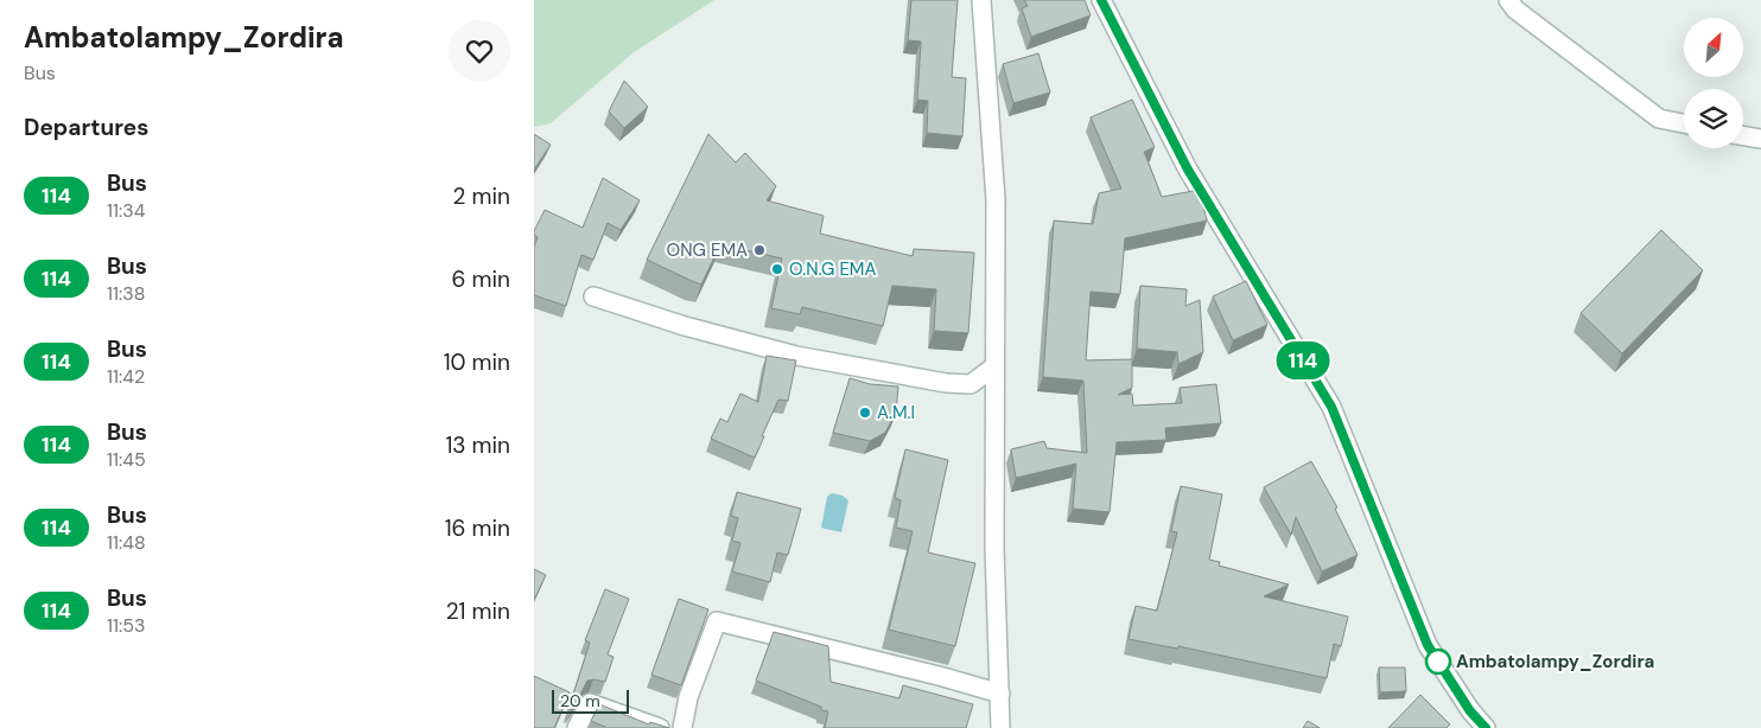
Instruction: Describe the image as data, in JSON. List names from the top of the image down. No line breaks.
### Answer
{"places":["ONG EMA","O.N.G EMA","A.M.I","Ambatolampy_Zordira"],"lines":["bus line 114"],"scale_bar":"20 m","north":"top right","page":{"heading":[["Ambatolampy_Zordira","Bus"],"Departures"],"on_map":"114","list":[{"mark":"114","name":"Bus","note":"11:34","value":"2 min"},{"mark":"114","name":"Bus","note":"11:38","value":"6 min"},{"mark":"114","name":"Bus","note":"11:42","value":"10 min"},{"mark":"114","name":"Bus","note":"11:45","value":"13 min"},{"mark":"114","name":"Bus","note":"11:48","value":"16 min"},{"mark":"114","name":"Bus","note":"11:53","value":"21 min"}],"scale":"20 m"}}
